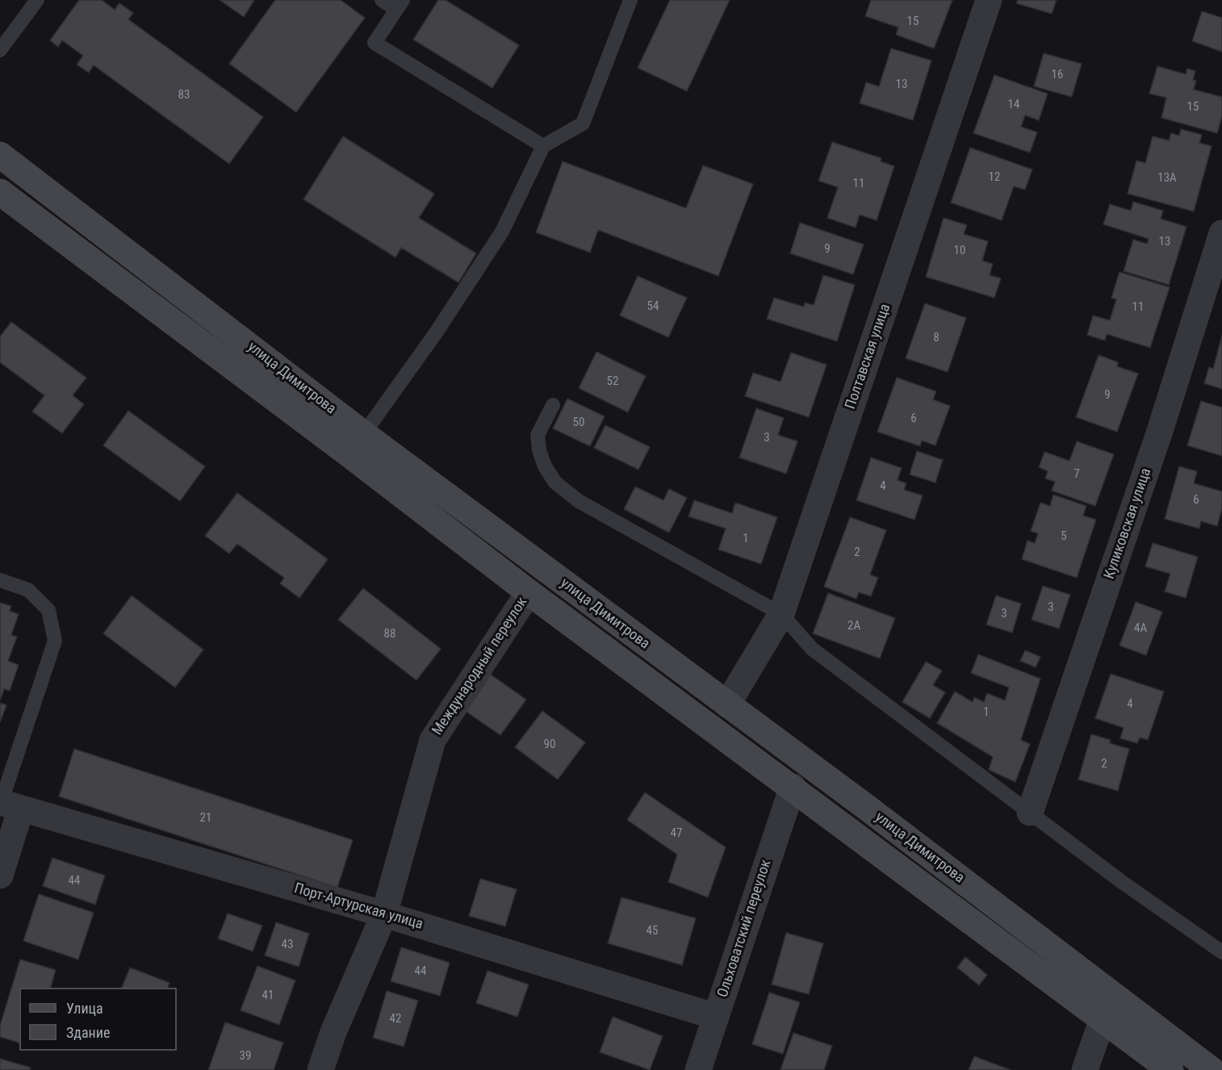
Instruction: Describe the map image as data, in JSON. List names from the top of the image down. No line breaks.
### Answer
{"streets":{"main road":["улица Димитрова"],"street":["Полтавская улица","Куликовская улица","Международный переулок","Порт-Артурская улица","Ольховатский переулок"]},"crossings":[["Полтавская улица","улица Димитрова"],["улица Димитрова","Международный переулок"],["улица Димитрова","Ольховатский переулок"],["Международный переулок","Порт-Артурская улица"],["Порт-Артурская улица","Ольховатский переулок"]],"house_numbers":["15","16","13","83","14","15","12","13А","11","13","9","10","54","11","8","52","9","6","50","3","7","4","6","5","1","2","3","3","2А","4А","88","4","1","90","2","21","47","44","45","43","44","41","42","39"],"legend":["Улица","Здание"]}
